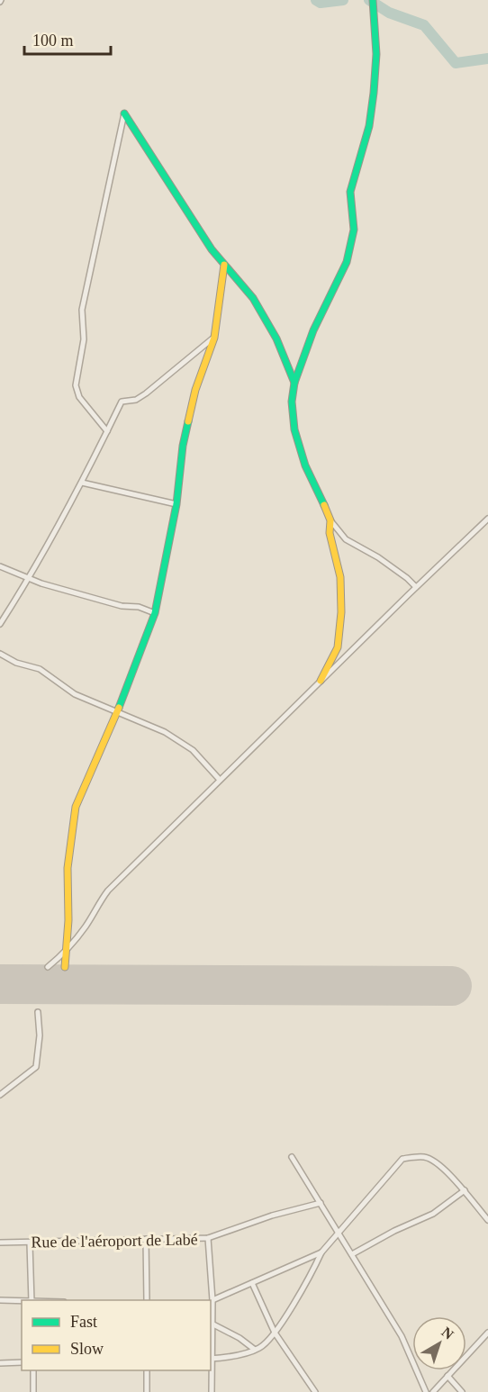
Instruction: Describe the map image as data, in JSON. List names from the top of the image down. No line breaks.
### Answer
{"streets":{"street":["Rue de l'aéroport de Labé"]},"legend":["Fast","Slow"],"scale_bar":"100 m","north":"top right"}
